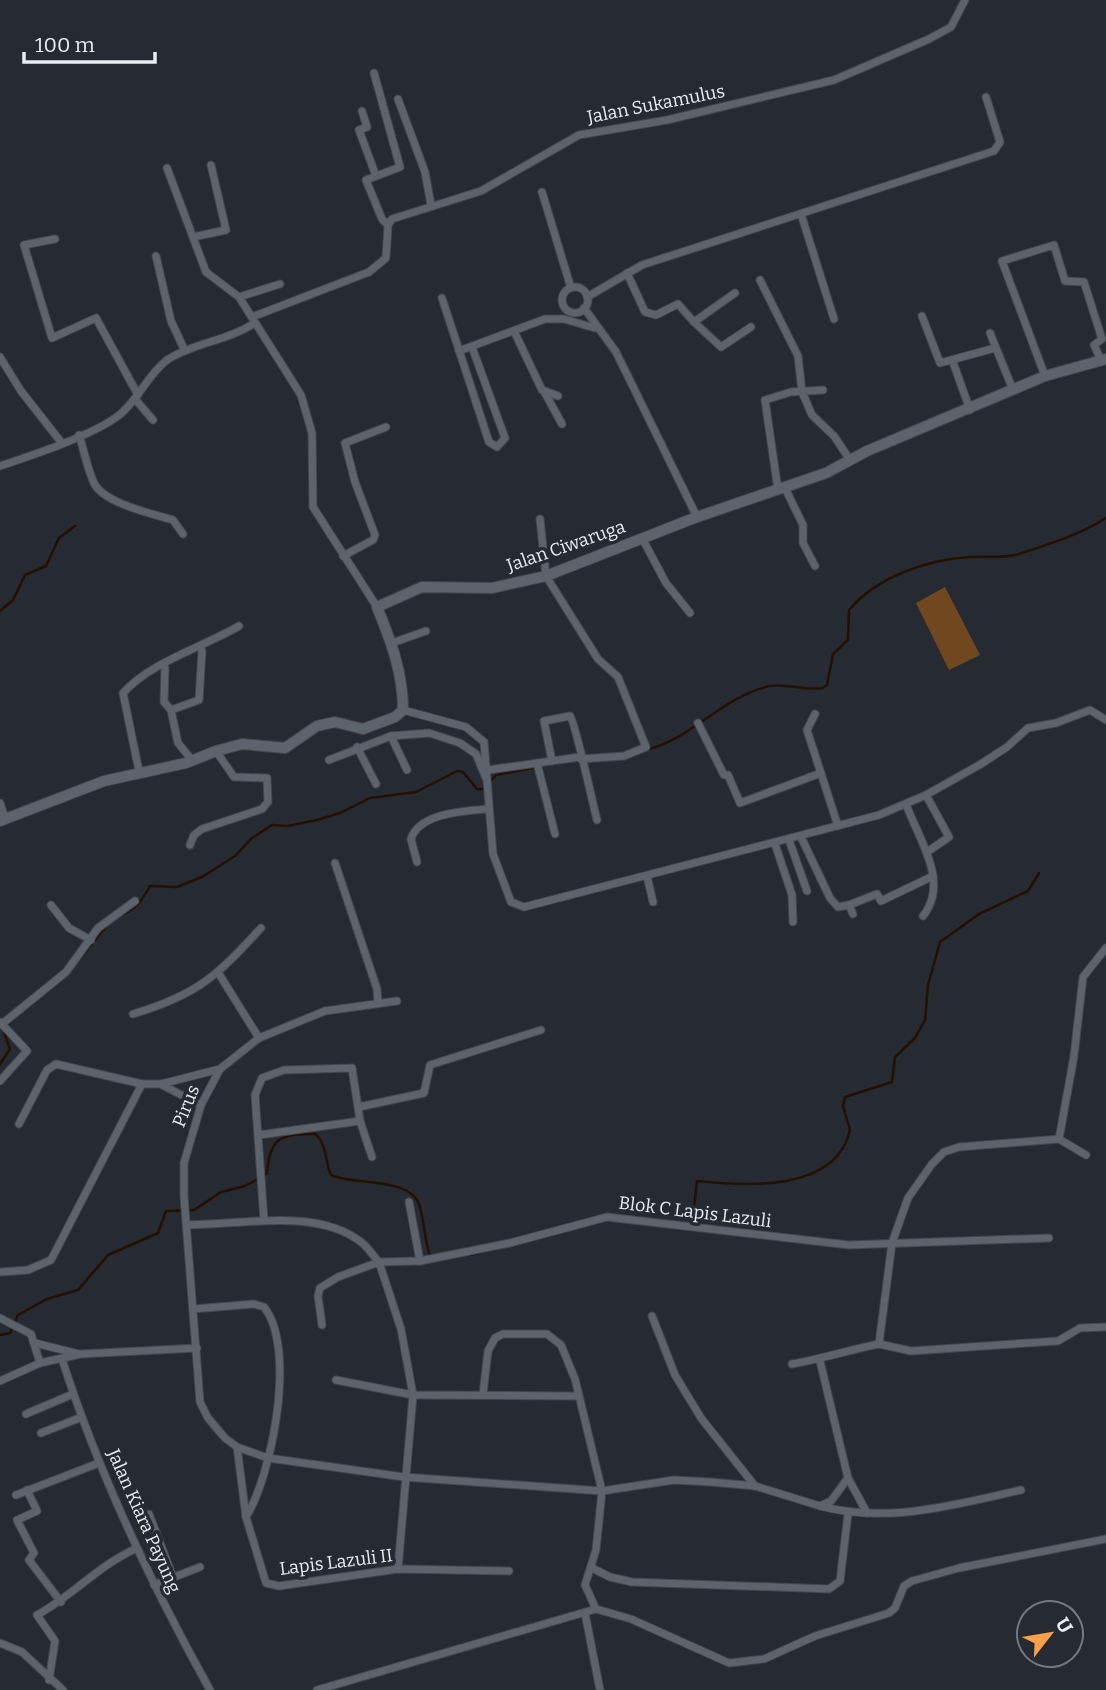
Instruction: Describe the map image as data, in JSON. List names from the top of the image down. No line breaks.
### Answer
{"streets":{"street":["Jalan Sukamulus","Jalan Ciwaruga","Pirus","Blok C Lapis Lazuli","Jalan Kiara Payung","Lapis Lazuli II"]},"crossings":[["Pirus","Lapis Lazuli II"]],"scale_bar":"100 m","north":"top right"}
